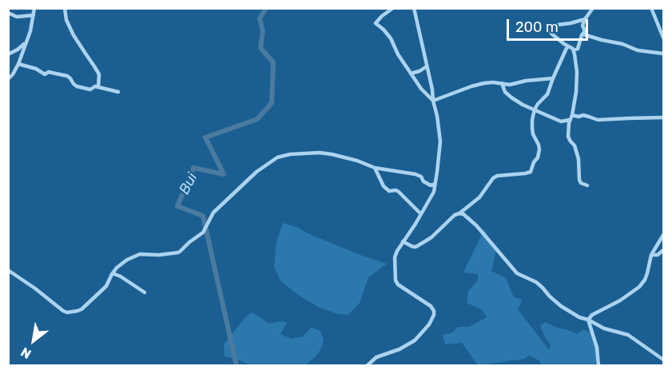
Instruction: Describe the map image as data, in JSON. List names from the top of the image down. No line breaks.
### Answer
{"water":["Bui"],"scale_bar":"200 m","north":"bottom left"}
